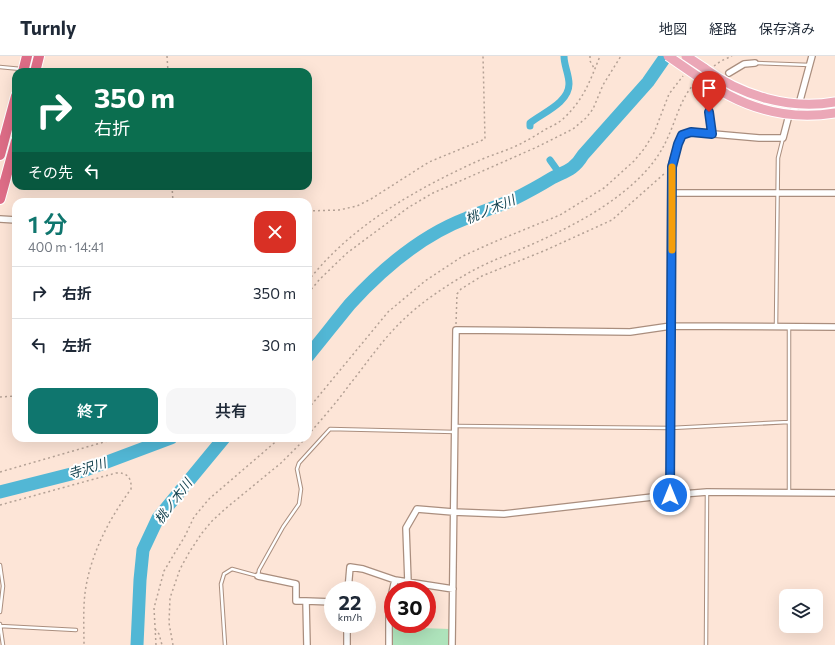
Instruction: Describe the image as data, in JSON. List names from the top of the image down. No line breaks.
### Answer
{"water":["桃ノ木川","寺沢川"],"page":{"header":"Turnly","nav":["地図","経路","保存済み"],"turn":["350 m","右折"],"then":"その先","heading":["1 分","400 m · 14:41"],"list":[{"name":"右折","value":"350 m"},{"name":"左折","value":"30 m"}],"buttons":["終了","共有"],"speed":"22 km/h","limit":"30"}}
